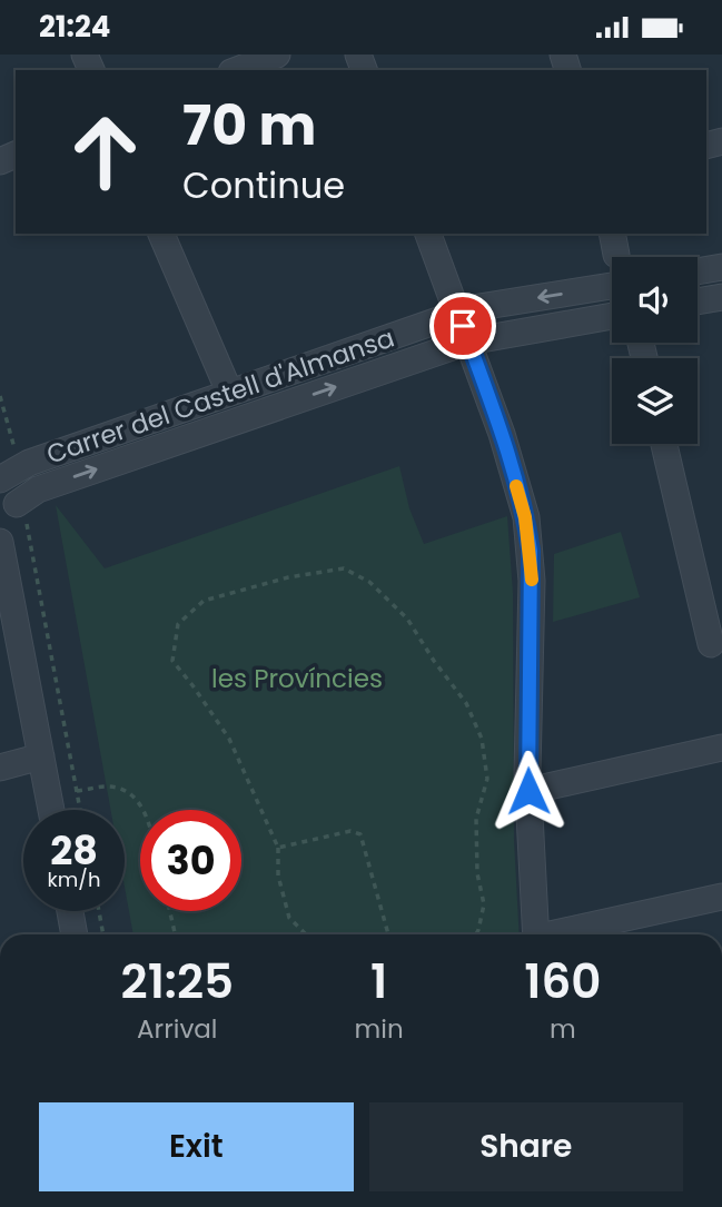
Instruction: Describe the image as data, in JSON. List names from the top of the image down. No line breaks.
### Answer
{"streets":{"street":["Carrer del Castell d'Almansa"]},"parks":["les Províncies"],"page":{"status":"21:24","turn":["70 m","Continue"],"speed":"28 km/h","limit":"30","eta":["21:25","Arrival","1","min","160","m"],"buttons":["Exit","Share"]}}
